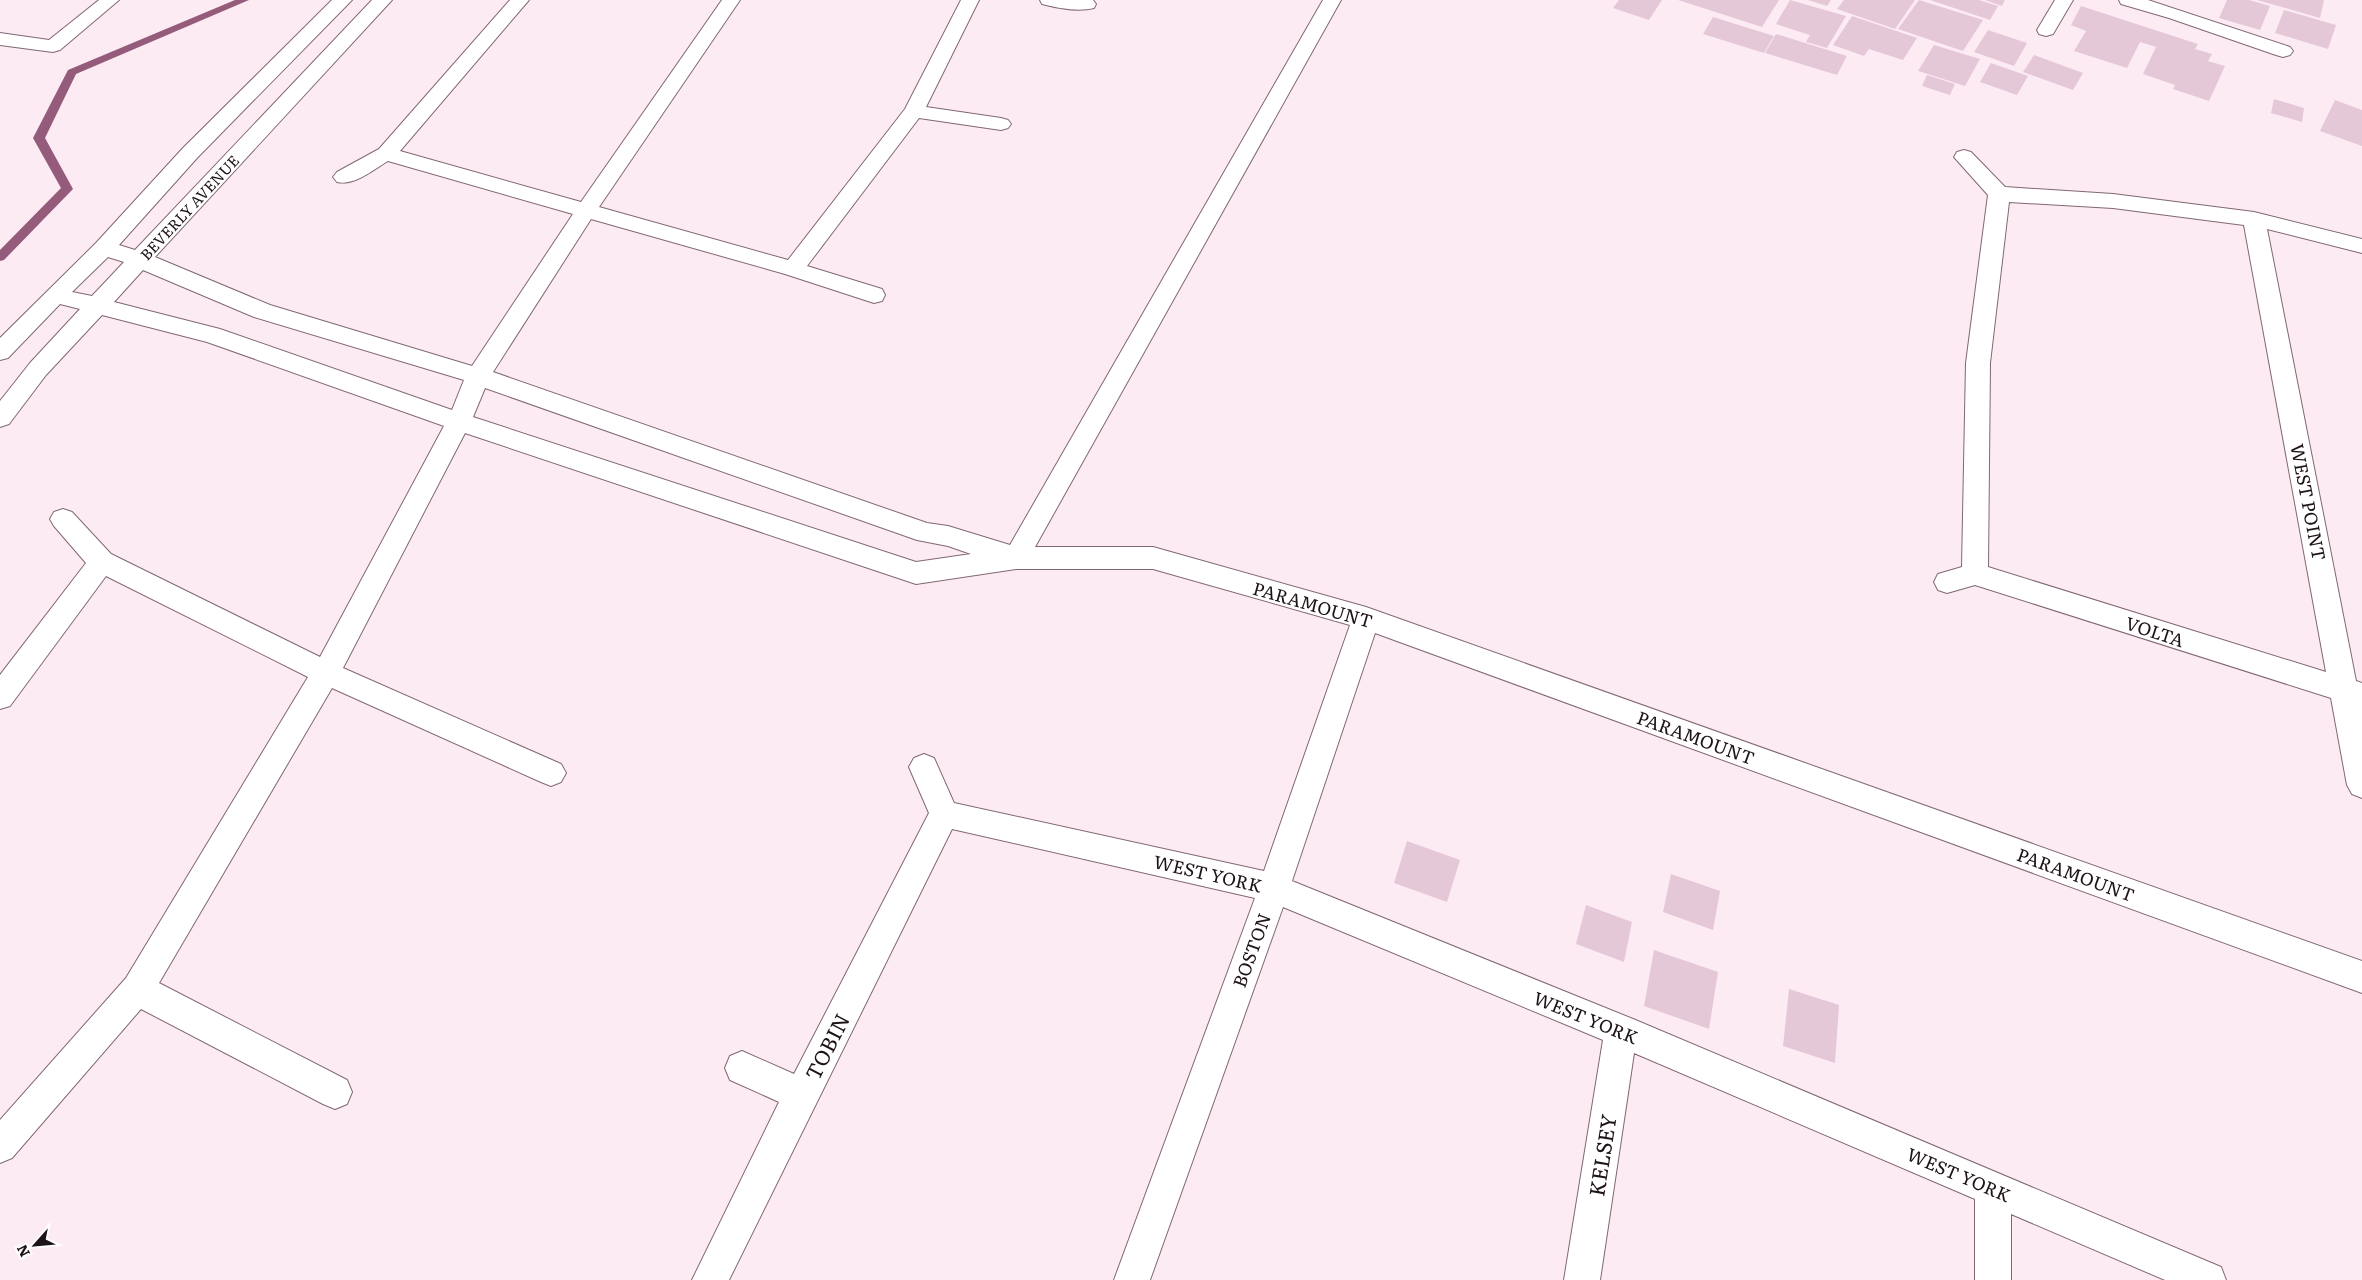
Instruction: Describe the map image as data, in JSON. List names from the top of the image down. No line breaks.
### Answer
{"streets":{"street":["BEVERLY AVENUE","WEST POINT","PARAMOUNT","VOLTA","WEST YORK","BOSTON","TOBIN","KELSEY"]},"crossings":[["WEST POINT","VOLTA"],["PARAMOUNT","BOSTON"],["WEST YORK","BOSTON"],["WEST YORK","TOBIN"],["WEST YORK","KELSEY"]],"north":"bottom left"}
